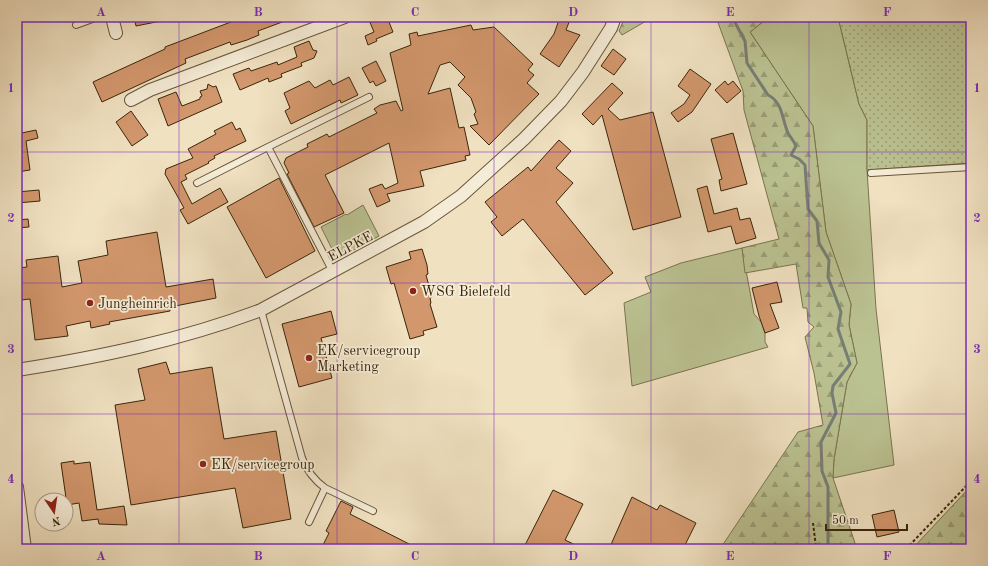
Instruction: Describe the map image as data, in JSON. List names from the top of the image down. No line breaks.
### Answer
{"streets":{"street":["ELPKE"]},"places":["WSG Bielefeld","Jungheinrich","EK/servicegroup Marketing","EK/servicegroup"],"scale_bar":"50 m","north":"bottom","grid":{"columns":["A","B","C","D","E","F"],"rows":["1","2","3","4"]}}
